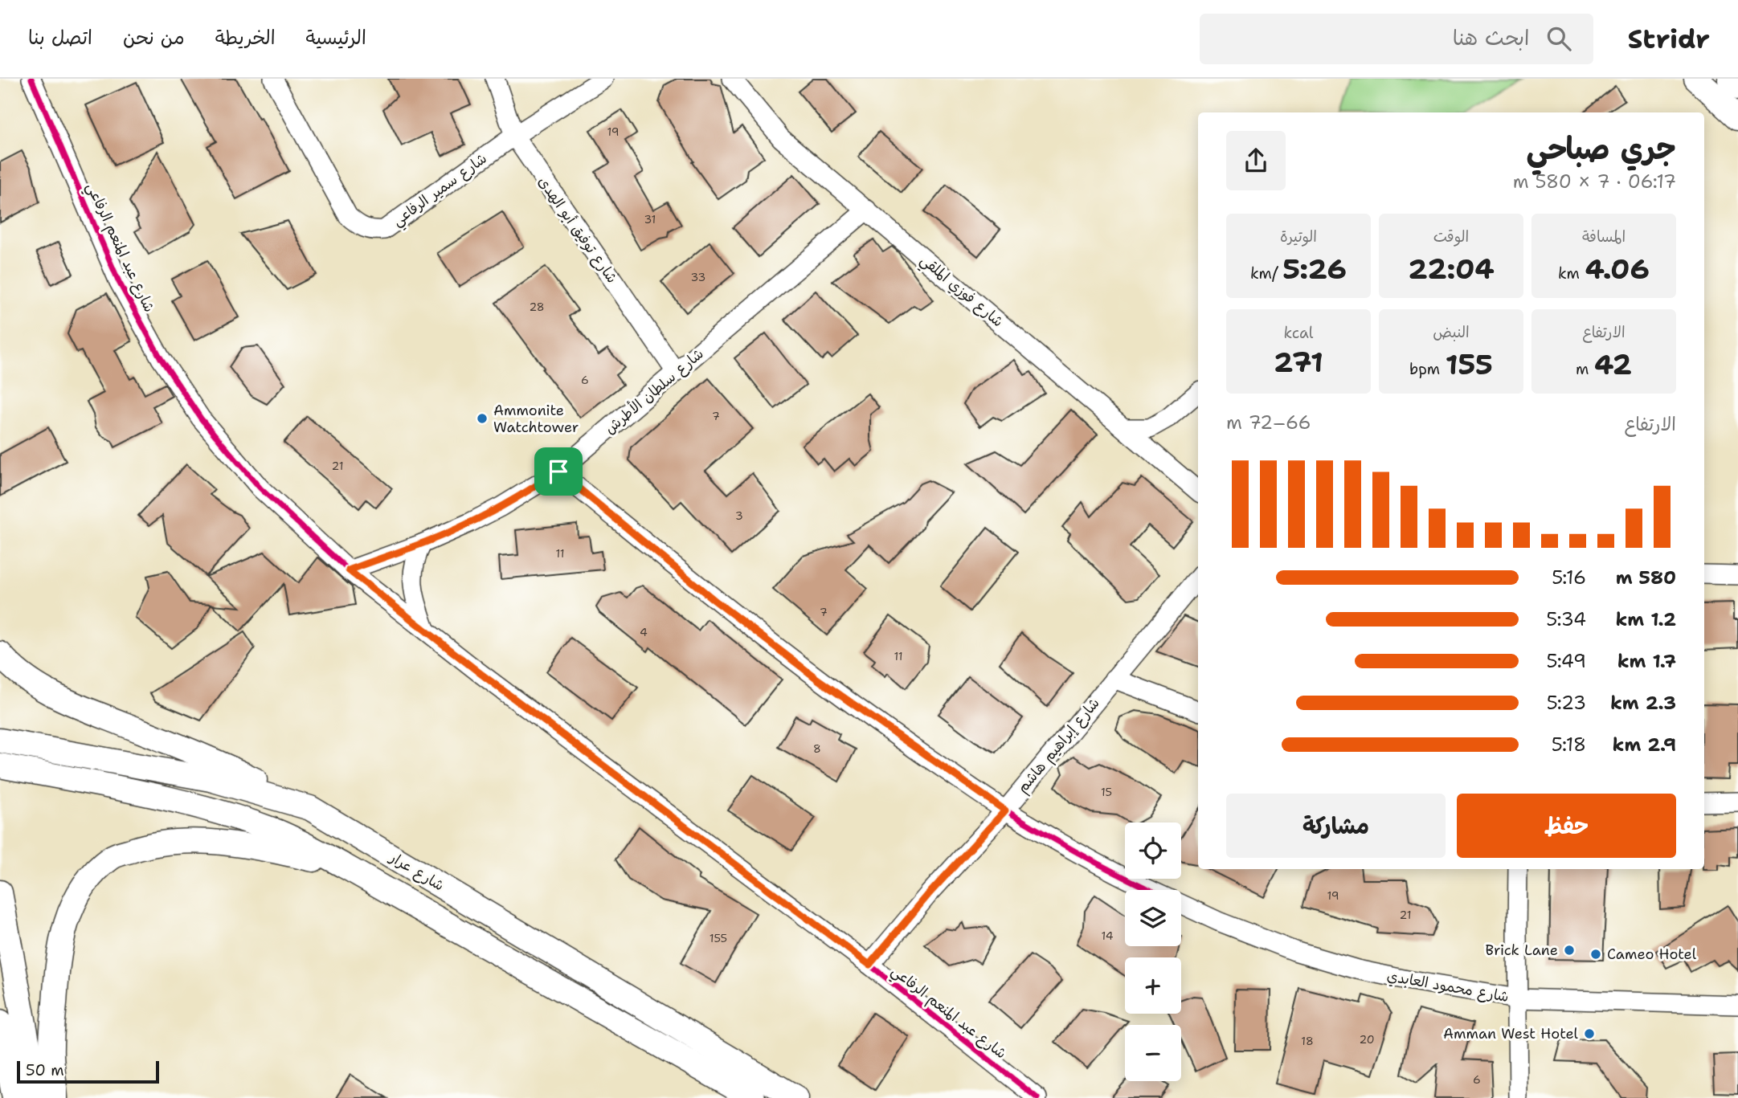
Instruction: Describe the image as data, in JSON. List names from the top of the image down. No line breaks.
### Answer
{"streets":{"main road":["شارع عرار"],"street":["شارع سمير الرفاعي","شارع توفيق أبو الهدى","شارع عبد المنعم الرفاعي","شارع فوزي الملقي","شارع سلطان الأطرش","شارع إبراهيم هاشم","شارع محمود العابدي"]},"crossings":[["شارع سمير الرفاعي","شارع توفيق أبو الهدى"],["شارع توفيق أبو الهدى","شارع سلطان الأطرش"],["شارع عبد المنعم الرفاعي","شارع سلطان الأطرش"],["شارع عبد المنعم الرفاعي","شارع إبراهيم هاشم"],["شارع فوزي الملقي","شارع سلطان الأطرش"],["شارع سلطان الأطرش","شارع محمود العابدي"],["شارع إبراهيم هاشم","شارع محمود العابدي"]],"places":["Ammonite Watchtower","Brick Lane","Cameo Hotel","Amman West Hotel"],"house_numbers":["19","31","33","28","6","7","21","3","11","7","4","11","8","15","19","21","14","155","20","18","6"],"scale_bar":"50 m","page":{"header":"Stridr","search":"ابحث هنا","nav":["الرئيسية","الخريطة","من نحن","اتصل بنا"],"heading":["جري صباحي","06:17 · 7 × 580 m"],"stats":[["المسافة","4.06 km"],["الوقت","22:04"],["الوتيرة","5:26 /km"],["الارتفاع","42 m"],["النبض","155 bpm"],["kcal","271"]],"chart":["الارتفاع","66–72 m"],"list":[{"name":"580 m","note":"5:16"},{"name":"1.2 km","note":"5:34"},{"name":"1.7 km","note":"5:49"},{"name":"2.3 km","note":"5:23"},{"name":"2.9 km","note":"5:18"}],"buttons":["حفظ","مشاركة"],"map_buttons":["+","−"],"scale":"50 m"}}
